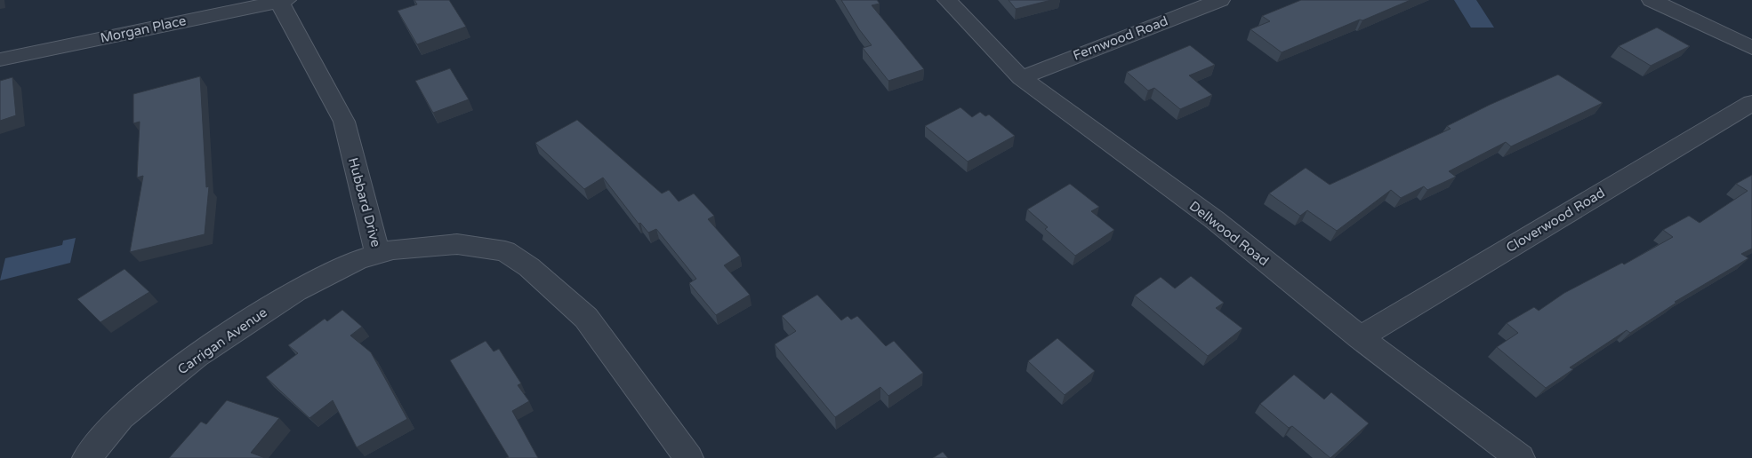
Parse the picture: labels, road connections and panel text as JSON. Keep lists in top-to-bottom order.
{
  "streets": {
    "street": [
      "Morgan Place",
      "Fernwood Road",
      "Hubbard Drive",
      "Cloverwood Road",
      "Dellwood Road",
      "Carrigan Avenue"
    ]
  },
  "crossings": [
    ["Morgan Place", "Hubbard Drive"],
    ["Fernwood Road", "Dellwood Road"],
    ["Hubbard Drive", "Carrigan Avenue"],
    ["Cloverwood Road", "Dellwood Road"]
  ]
}
